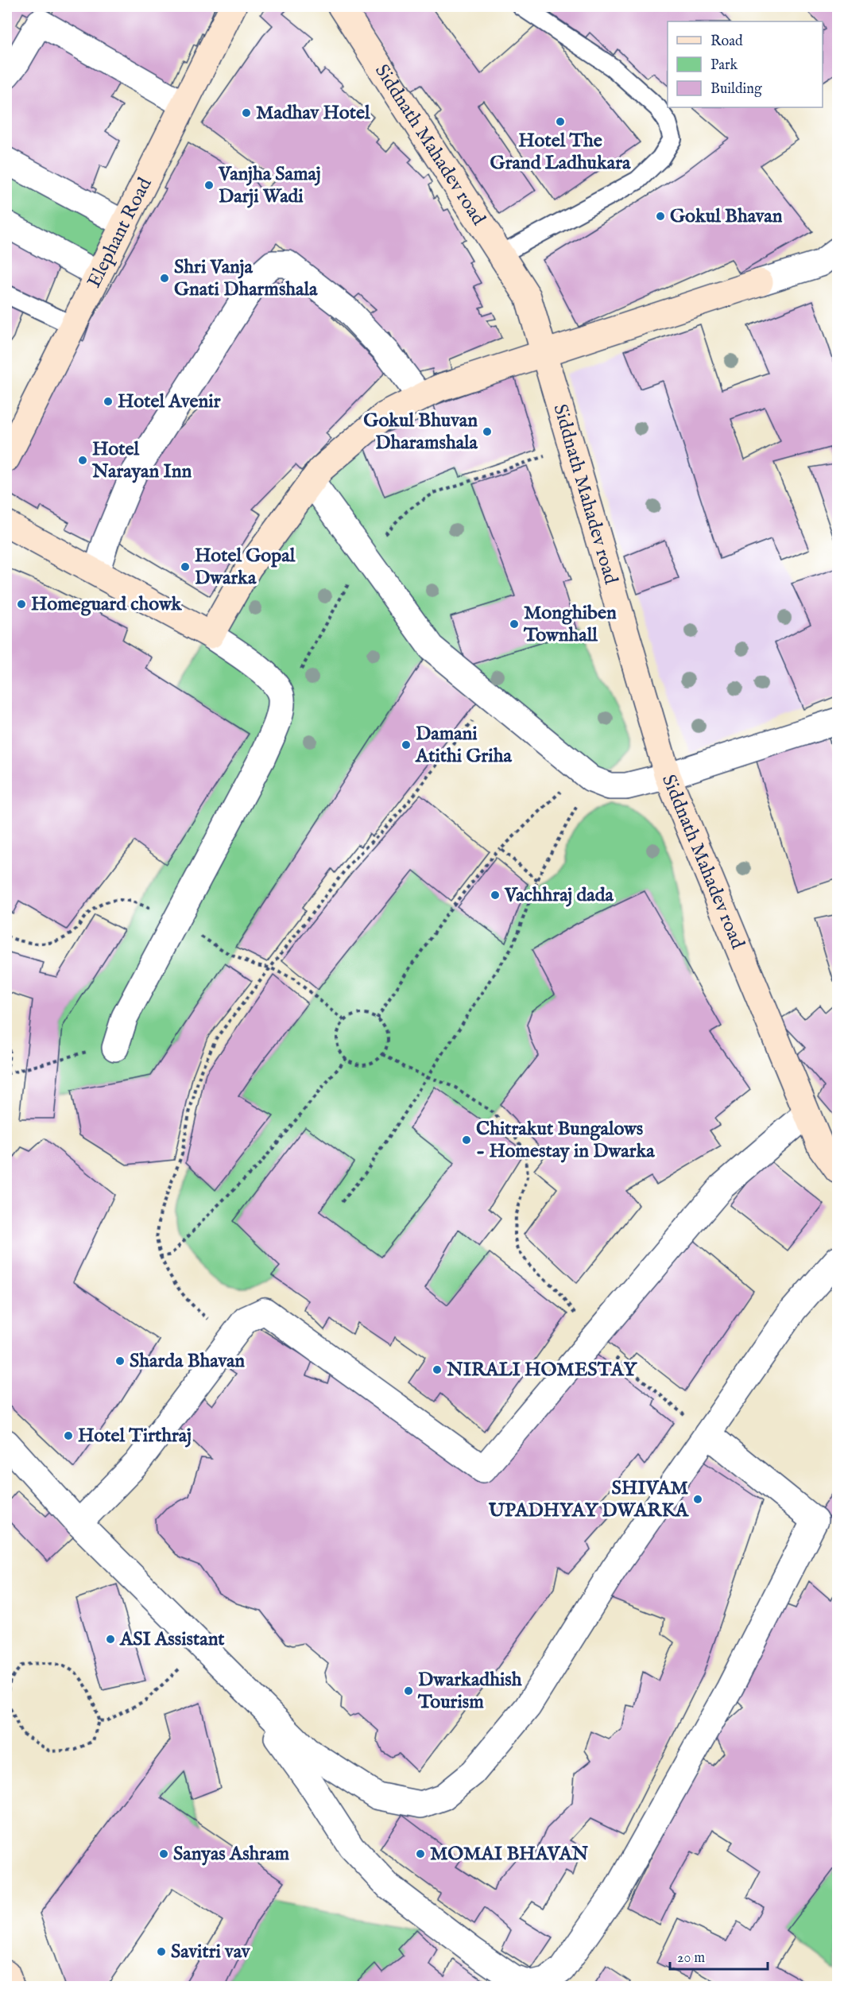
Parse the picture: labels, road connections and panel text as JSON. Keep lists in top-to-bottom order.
{
  "streets": {
    "main road": ["Siddnath Mahadev road", "Elephant Road"]
  },
  "places": [
    "Madhav Hotel",
    "Hotel The Grand Ladhukara",
    "Vanjha Samaj Darji Wadi",
    "Gokul Bhavan",
    "Shri Vanja Gnati Dharmshala",
    "Hotel Avenir",
    "Gokul Bhuvan Dharamshala",
    "Hotel Narayan Inn",
    "Hotel Gopal Dwarka",
    "Homeguard chowk",
    "Monghiben Townhall",
    "Damani Atithi Griha",
    "Vachhraj dada",
    "Chitrakut Bungalows - Homestay in Dwarka",
    "Sharda Bhavan",
    "NIRALI HOMESTAY",
    "Hotel Tirthraj",
    "SHIVAM UPADHYAY DWARKA",
    "ASI Assistant",
    "Dwarkadhish Tourism",
    "Sanyas Ashram",
    "MOMAI BHAVAN",
    "Savitri vav"
  ],
  "legend": ["Road", "Park", "Building"],
  "scale_bar": "20 m"
}
